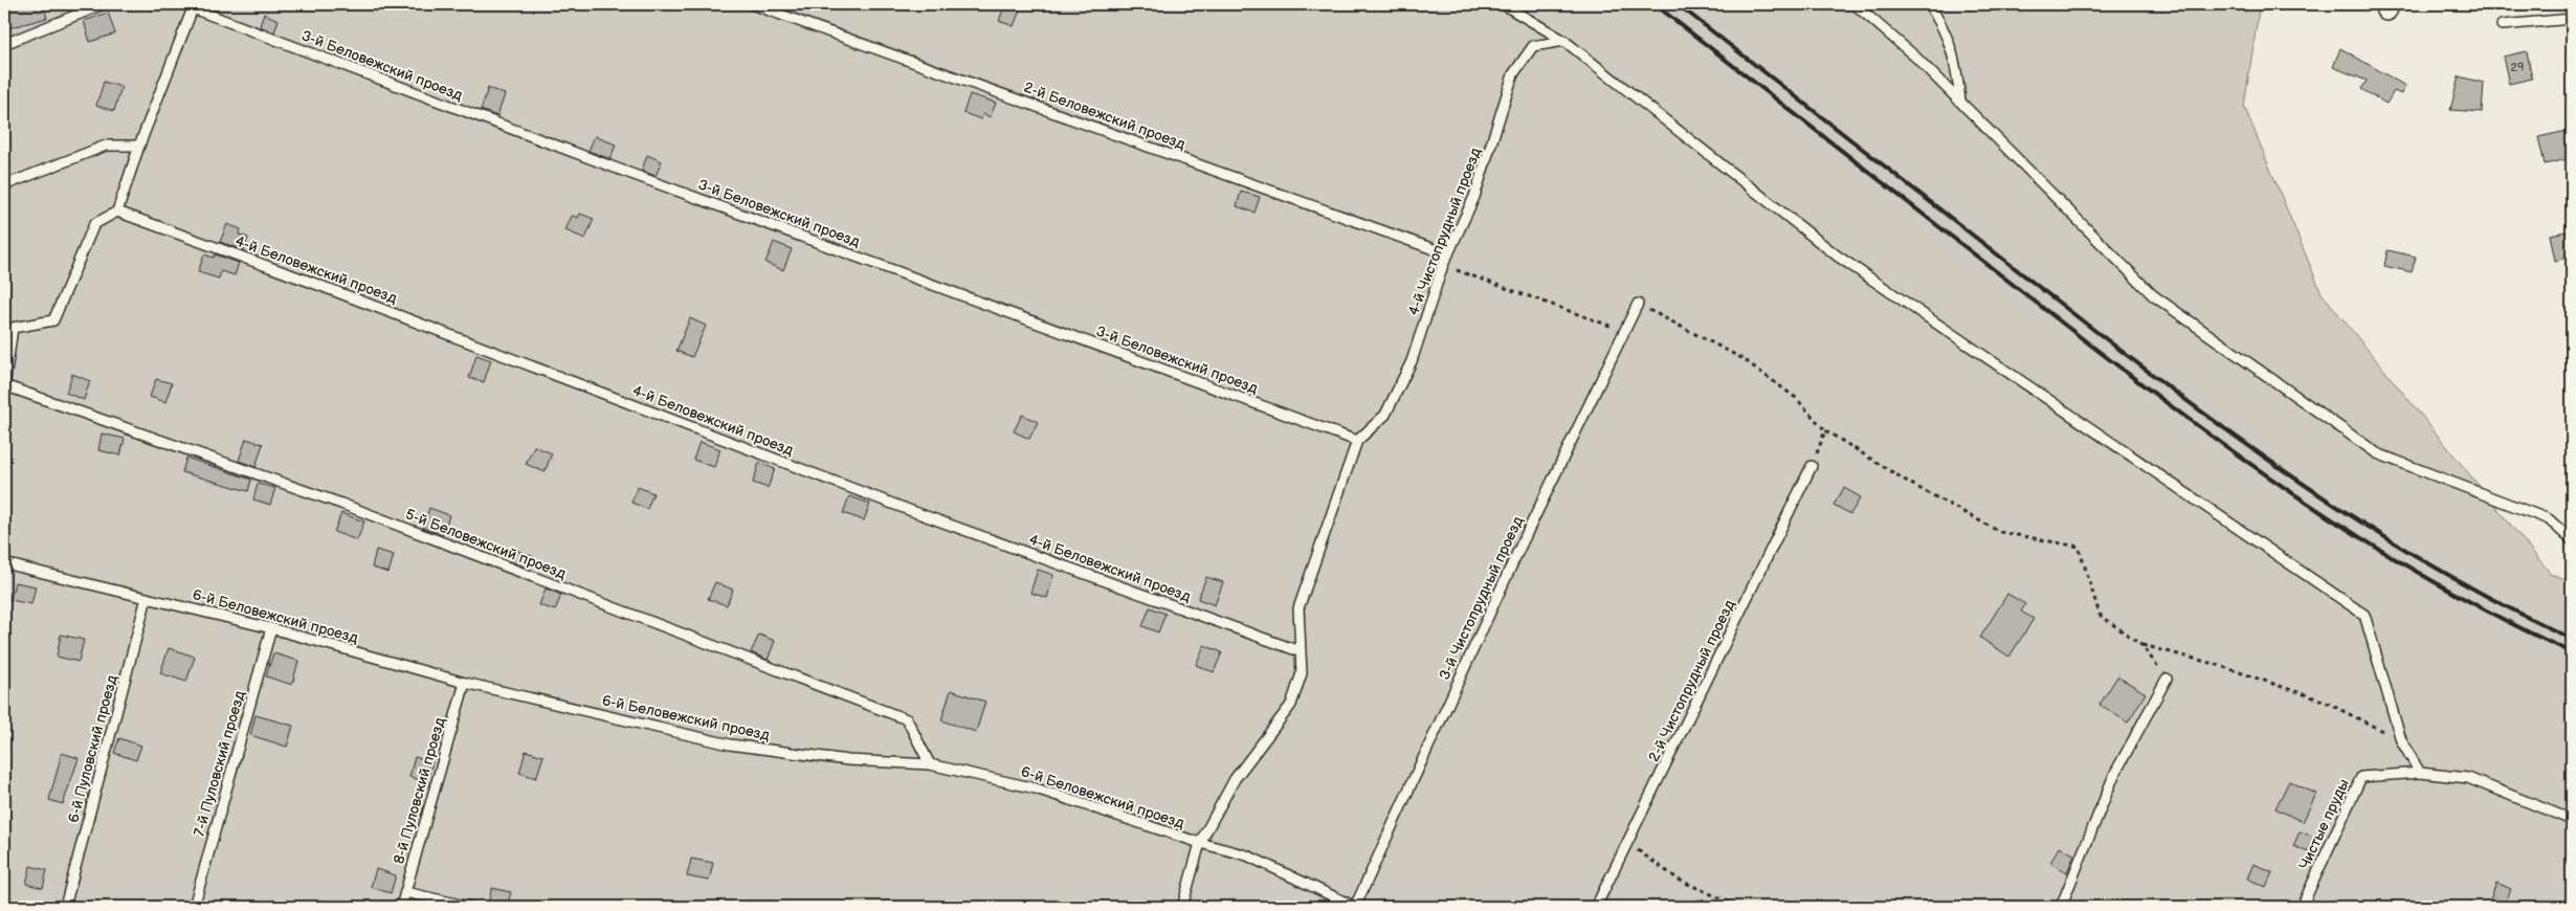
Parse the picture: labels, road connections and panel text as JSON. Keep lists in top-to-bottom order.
{
  "streets": {
    "lane": [
      "3-й Беловежский проезд",
      "2-й Беловежский проезд",
      "4-й Чистопрудный проезд",
      "4-й Беловежский проезд",
      "5-й Беловежский проезд",
      "3-й Чистопрудный проезд",
      "6-й Беловежский проезд",
      "2-й Чистопрудный проезд",
      "6-й Пуловский проезд",
      "7-й Пуловский проезд",
      "8-й Пуловский проезд",
      "Чистые пруды"
    ]
  },
  "crossings": [
    ["3-й Беловежский проезд", "4-й Чистопрудный проезд"],
    ["2-й Беловежский проезд", "4-й Чистопрудный проезд"],
    ["4-й Чистопрудный проезд", "4-й Беловежский проезд"],
    ["4-й Чистопрудный проезд", "6-й Беловежский проезд"],
    ["5-й Беловежский проезд", "6-й Беловежский проезд"],
    ["3-й Чистопрудный проезд", "6-й Беловежский проезд"],
    ["6-й Беловежский проезд", "6-й Пуловский проезд"],
    ["6-й Беловежский проезд", "7-й Пуловский проезд"],
    ["6-й Беловежский проезд", "8-й Пуловский проезд"]
  ],
  "house_numbers": ["29"]
}
